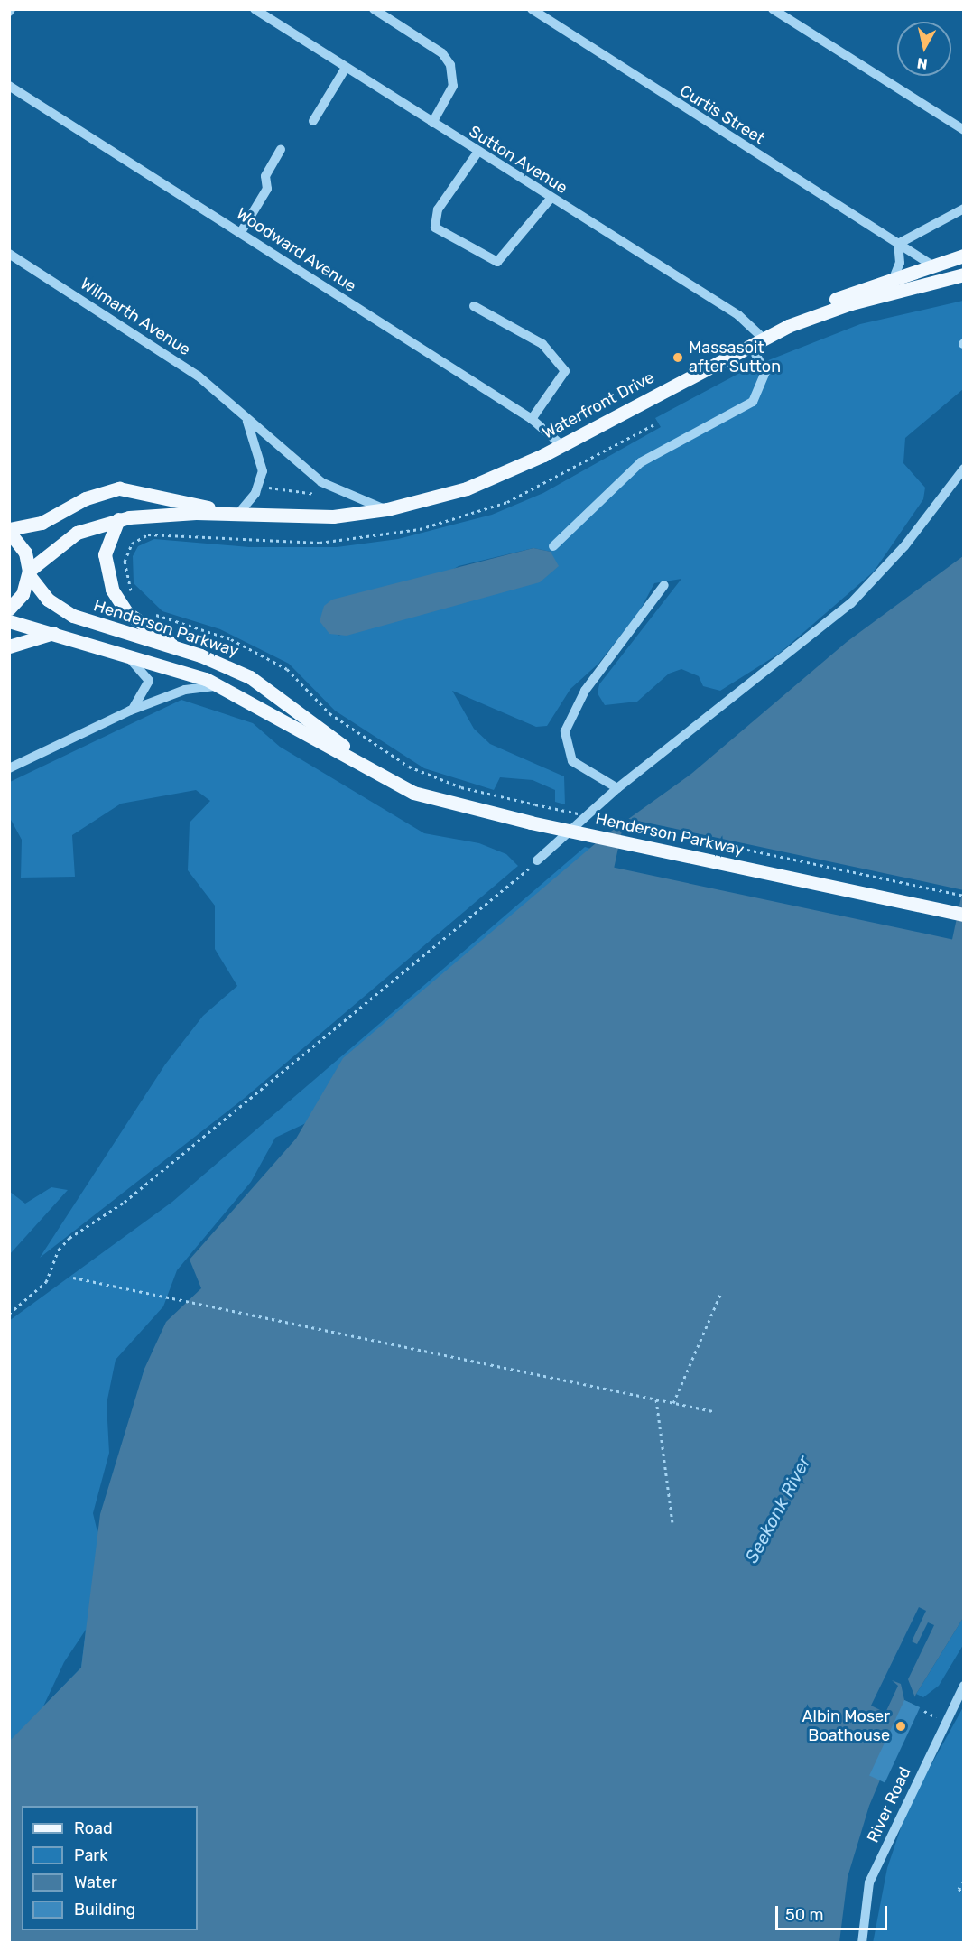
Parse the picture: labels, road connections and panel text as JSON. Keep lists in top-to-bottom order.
{
  "streets": {
    "main road": ["Waterfront Drive", "Henderson Parkway"],
    "street": [
      "Curtis Street",
      "Sutton Avenue",
      "Woodward Avenue",
      "Wilmarth Avenue",
      "River Road"
    ]
  },
  "crossings": [
    ["Sutton Avenue", "Waterfront Drive"],
    ["Woodward Avenue", "Waterfront Drive"],
    ["Wilmarth Avenue", "Waterfront Drive"],
    ["Waterfront Drive", "Henderson Parkway"]
  ],
  "water": ["Seekonk River"],
  "places": ["Massasoit after Sutton", "Albin Moser Boathouse"],
  "legend": [
    "Road",
    "Park",
    "Water",
    "Building"
  ],
  "scale_bar": "50 m",
  "north": "bottom"
}
